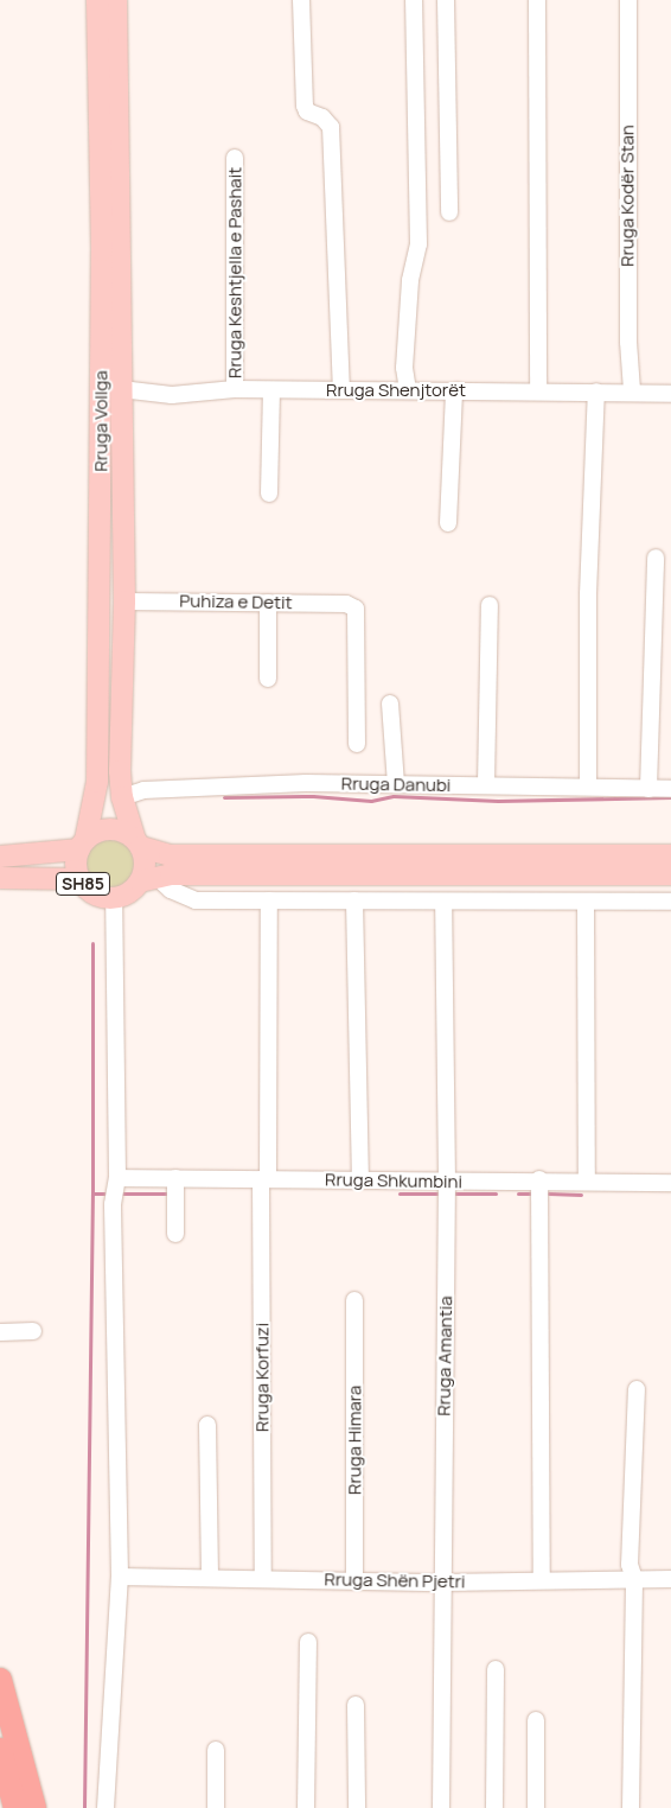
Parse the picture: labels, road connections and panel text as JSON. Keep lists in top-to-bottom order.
{
  "streets": {
    "main road": ["Rruga Vollga", "SH85"],
    "street": [
      "Rruga Kodër Stan",
      "Rruga Keshtjella e Pashait",
      "Rruga Shenjtorët",
      "Puhiza e Detit",
      "Rruga Danubi",
      "Rruga Shkumbini",
      "Rruga Amantia",
      "Rruga Korfuzi",
      "Rruga Himara",
      "Rruga Shën Pjetri"
    ]
  },
  "crossings": [
    ["Rruga Kodër Stan", "Rruga Shenjtorët"],
    ["Rruga Keshtjella e Pashait", "Rruga Shenjtorët"],
    ["Rruga Shenjtorët", "Rruga Vollga"],
    ["Rruga Vollga", "Puhiza e Detit"],
    ["Rruga Vollga", "Rruga Danubi"],
    ["Rruga Vollga", "SH85"],
    ["Rruga Shkumbini", "Rruga Amantia"],
    ["Rruga Shkumbini", "Rruga Korfuzi"],
    ["Rruga Amantia", "Rruga Shën Pjetri"],
    ["Rruga Korfuzi", "Rruga Shën Pjetri"],
    ["Rruga Himara", "Rruga Shën Pjetri"]
  ]
}
